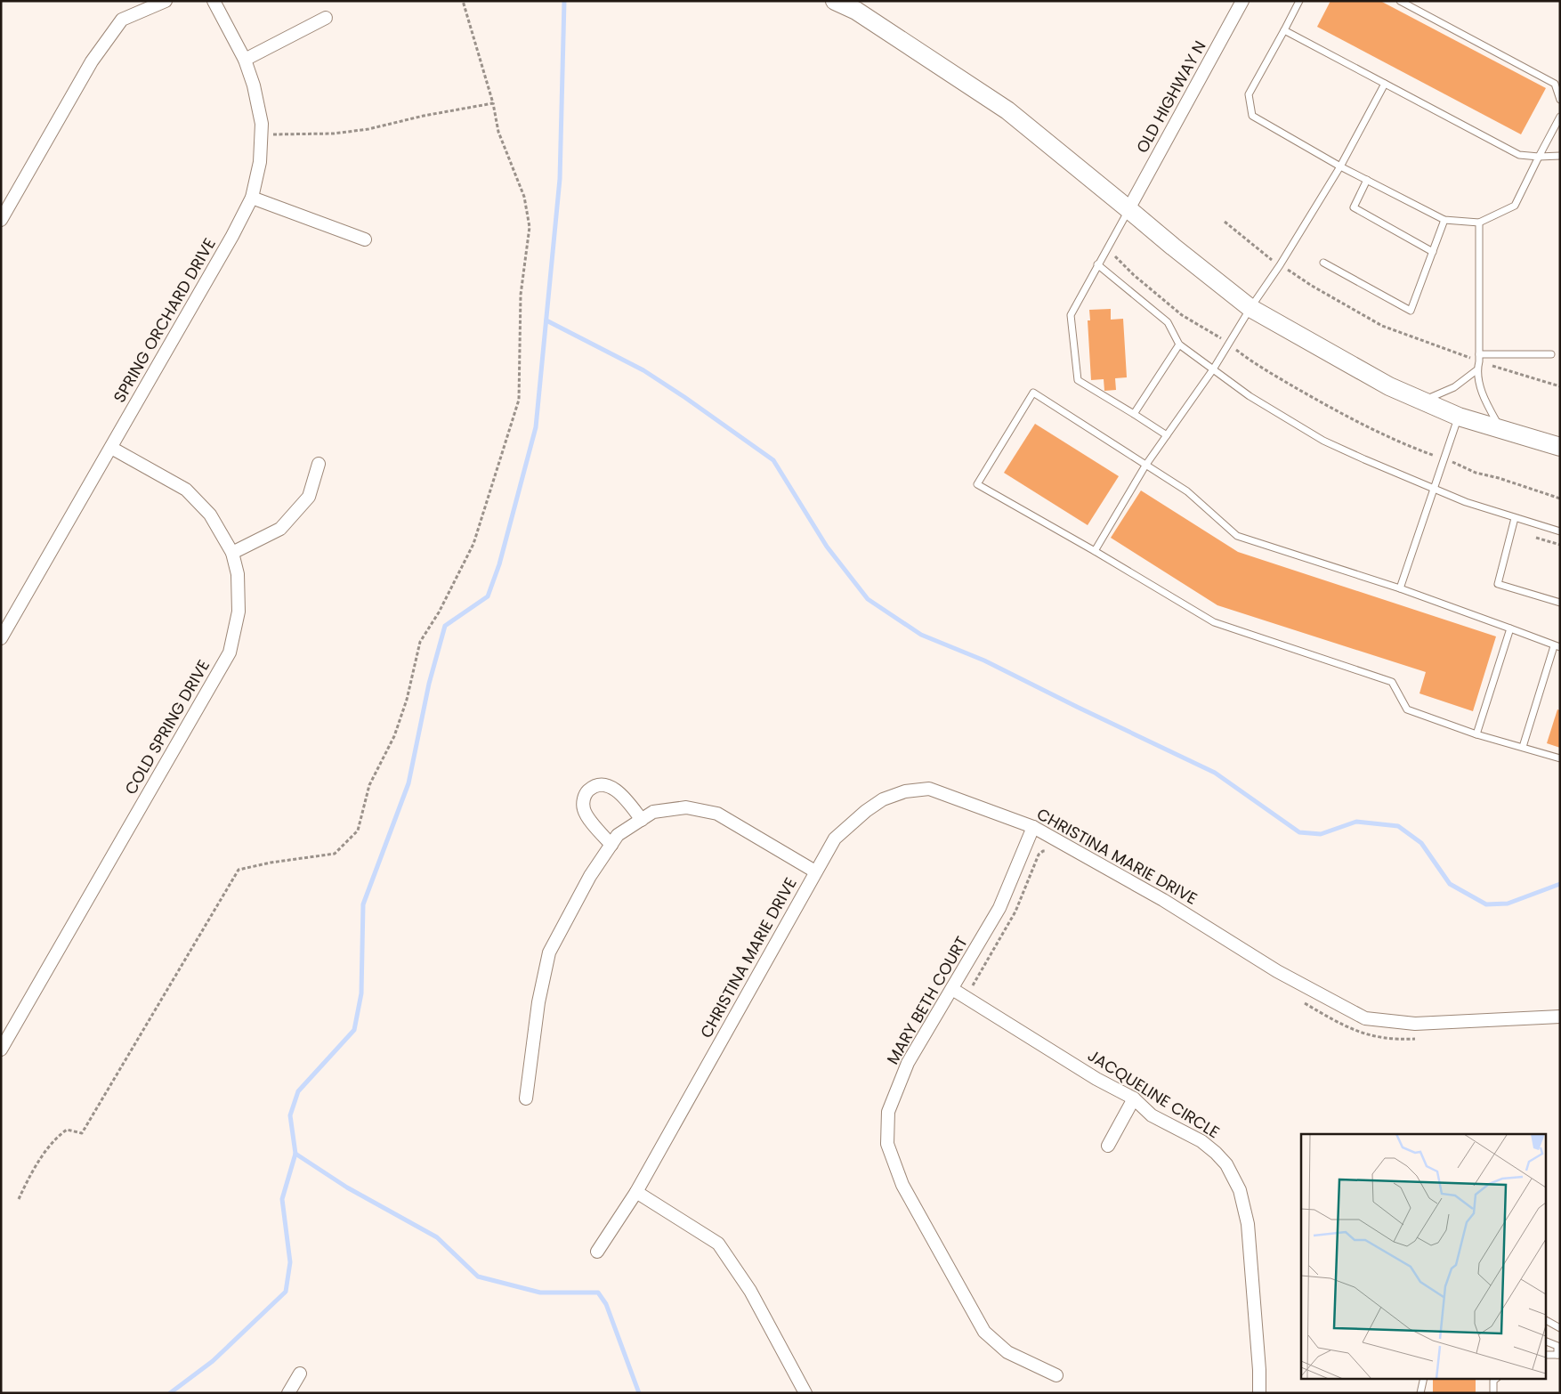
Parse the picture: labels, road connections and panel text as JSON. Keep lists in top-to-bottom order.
{
  "streets": {
    "street": [
      "OLD HIGHWAY N",
      "SPRING ORCHARD DRIVE",
      "COLD SPRING DRIVE",
      "CHRISTINA MARIE DRIVE",
      "MARY BETH COURT",
      "JACQUELINE CIRCLE"
    ]
  },
  "crossings": [
    ["SPRING ORCHARD DRIVE", "COLD SPRING DRIVE"],
    ["CHRISTINA MARIE DRIVE", "MARY BETH COURT"],
    ["MARY BETH COURT", "JACQUELINE CIRCLE"]
  ]
}
